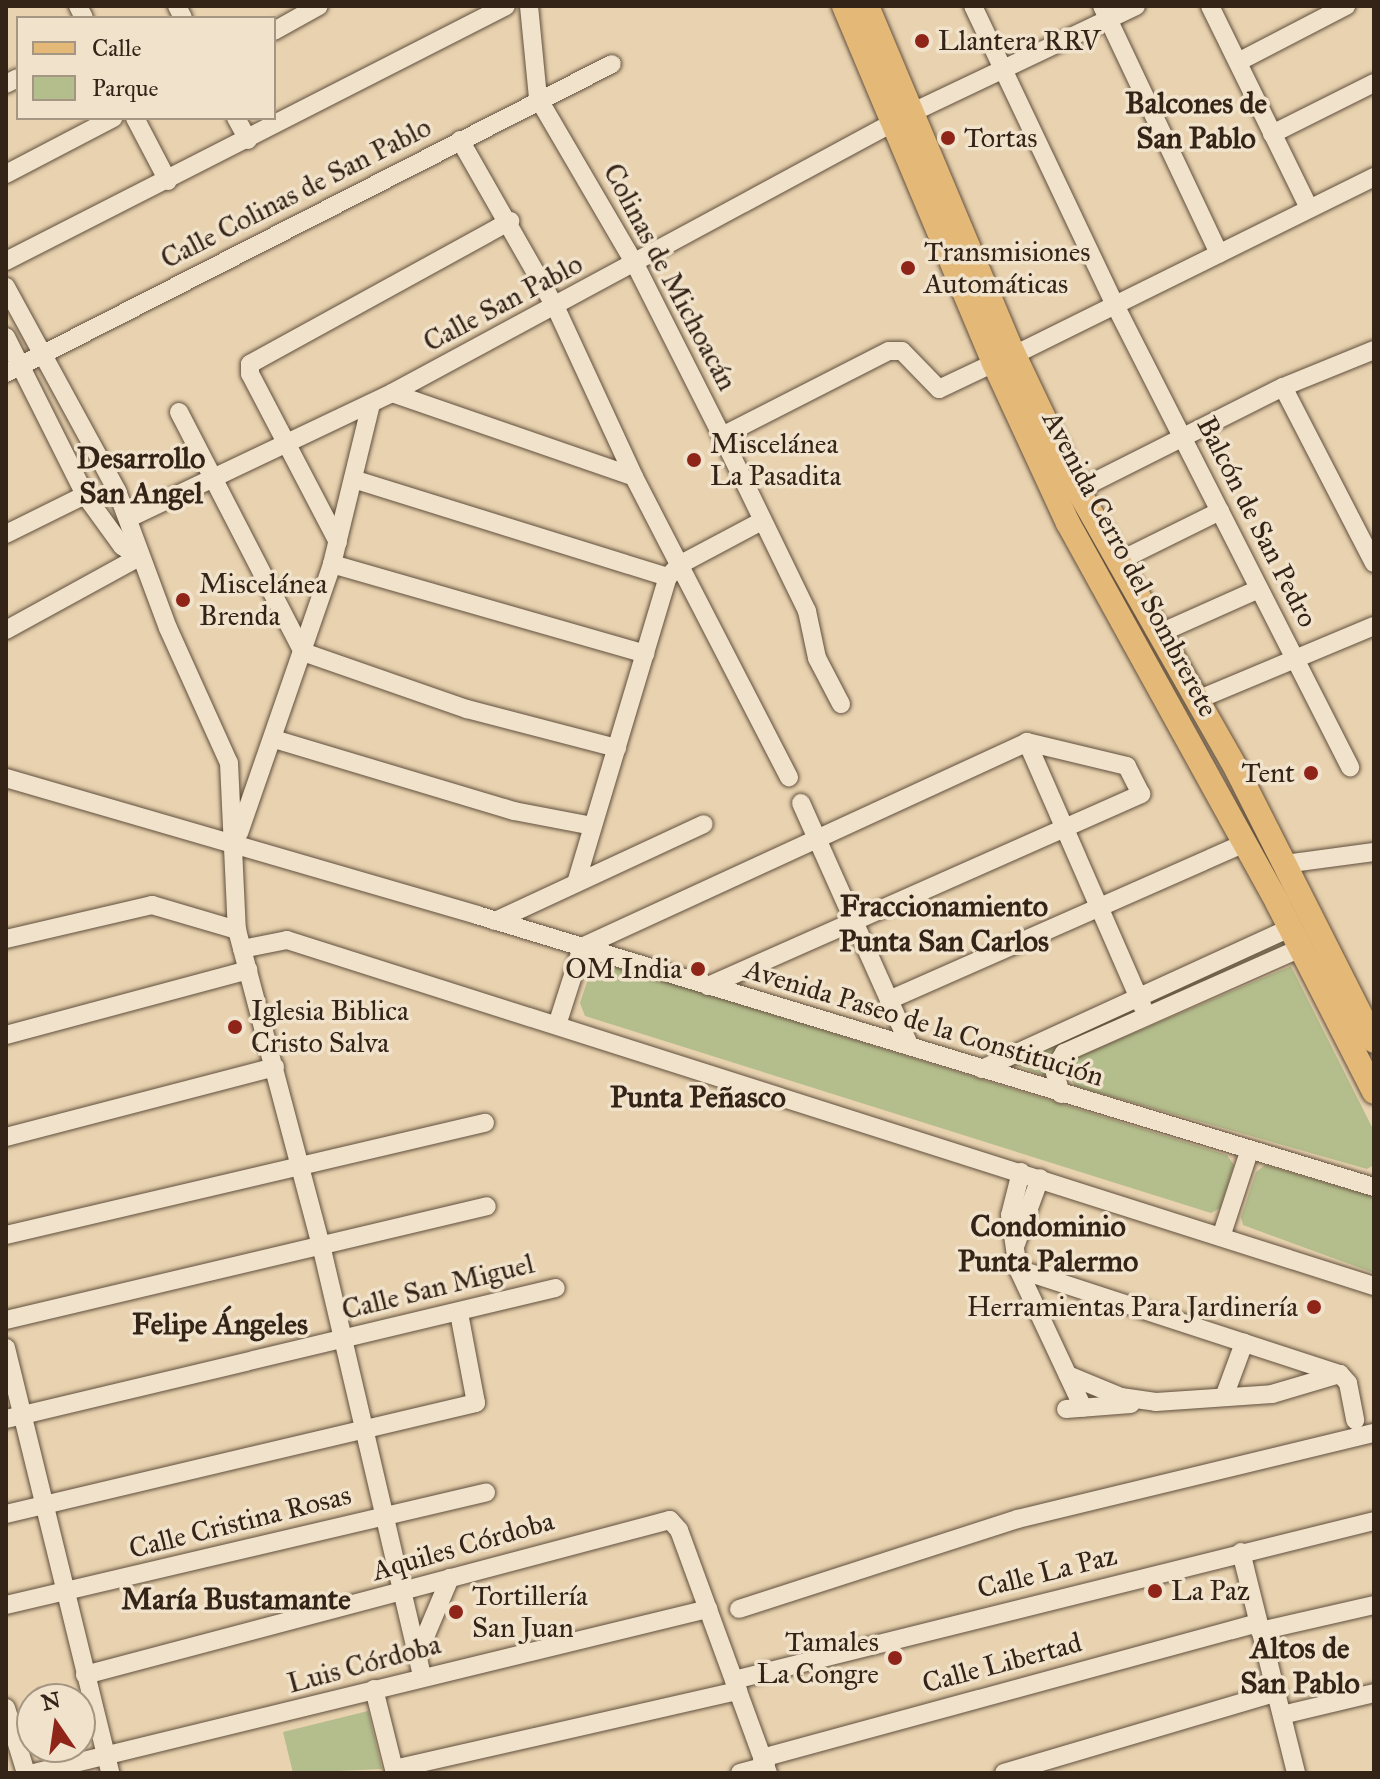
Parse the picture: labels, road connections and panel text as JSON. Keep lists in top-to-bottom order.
{
  "streets": {
    "main road": ["Avenida Cerro del Sombrerete"],
    "street": [
      "Calle Colinas de San Pablo",
      "Colinas de Michoacán",
      "Calle San Pablo",
      "Balcón de San Pedro",
      "Avenida Paseo de la Constitución",
      "Calle San Miguel",
      "Calle Cristina Rosas",
      "Aquiles Córdoba",
      "Calle La Paz",
      "Calle Libertad",
      "Luis Córdoba"
    ]
  },
  "crossings": [
    ["Calle Colinas de San Pablo", "Colinas de Michoacán"],
    ["Colinas de Michoacán", "Calle San Pablo"],
    ["Calle San Pablo", "Balcón de San Pedro"],
    ["Calle San Pablo", "Avenida Cerro del Sombrerete"],
    ["Aquiles Córdoba", "Luis Córdoba"]
  ],
  "districts": [
    "Balcones de San Pablo",
    "Desarrollo San Angel",
    "Fraccionamiento Punta San Carlos",
    "Punta Peñasco",
    "Condominio Punta Palermo",
    "Felipe Ángeles",
    "María Bustamante",
    "Altos de San Pablo"
  ],
  "places": [
    "Llantera RRV",
    "Tortas",
    "Transmisiones Automáticas",
    "Miscelánea La Pasadita",
    "Miscelánea Brenda",
    "Tent",
    "OM India",
    "Iglesia Biblica Cristo Salva",
    "Herramientas Para Jardinería",
    "La Paz",
    "Tortillería San Juan",
    "Tamales La Congre"
  ],
  "legend": ["Calle", "Parque"],
  "north": "top"
}
